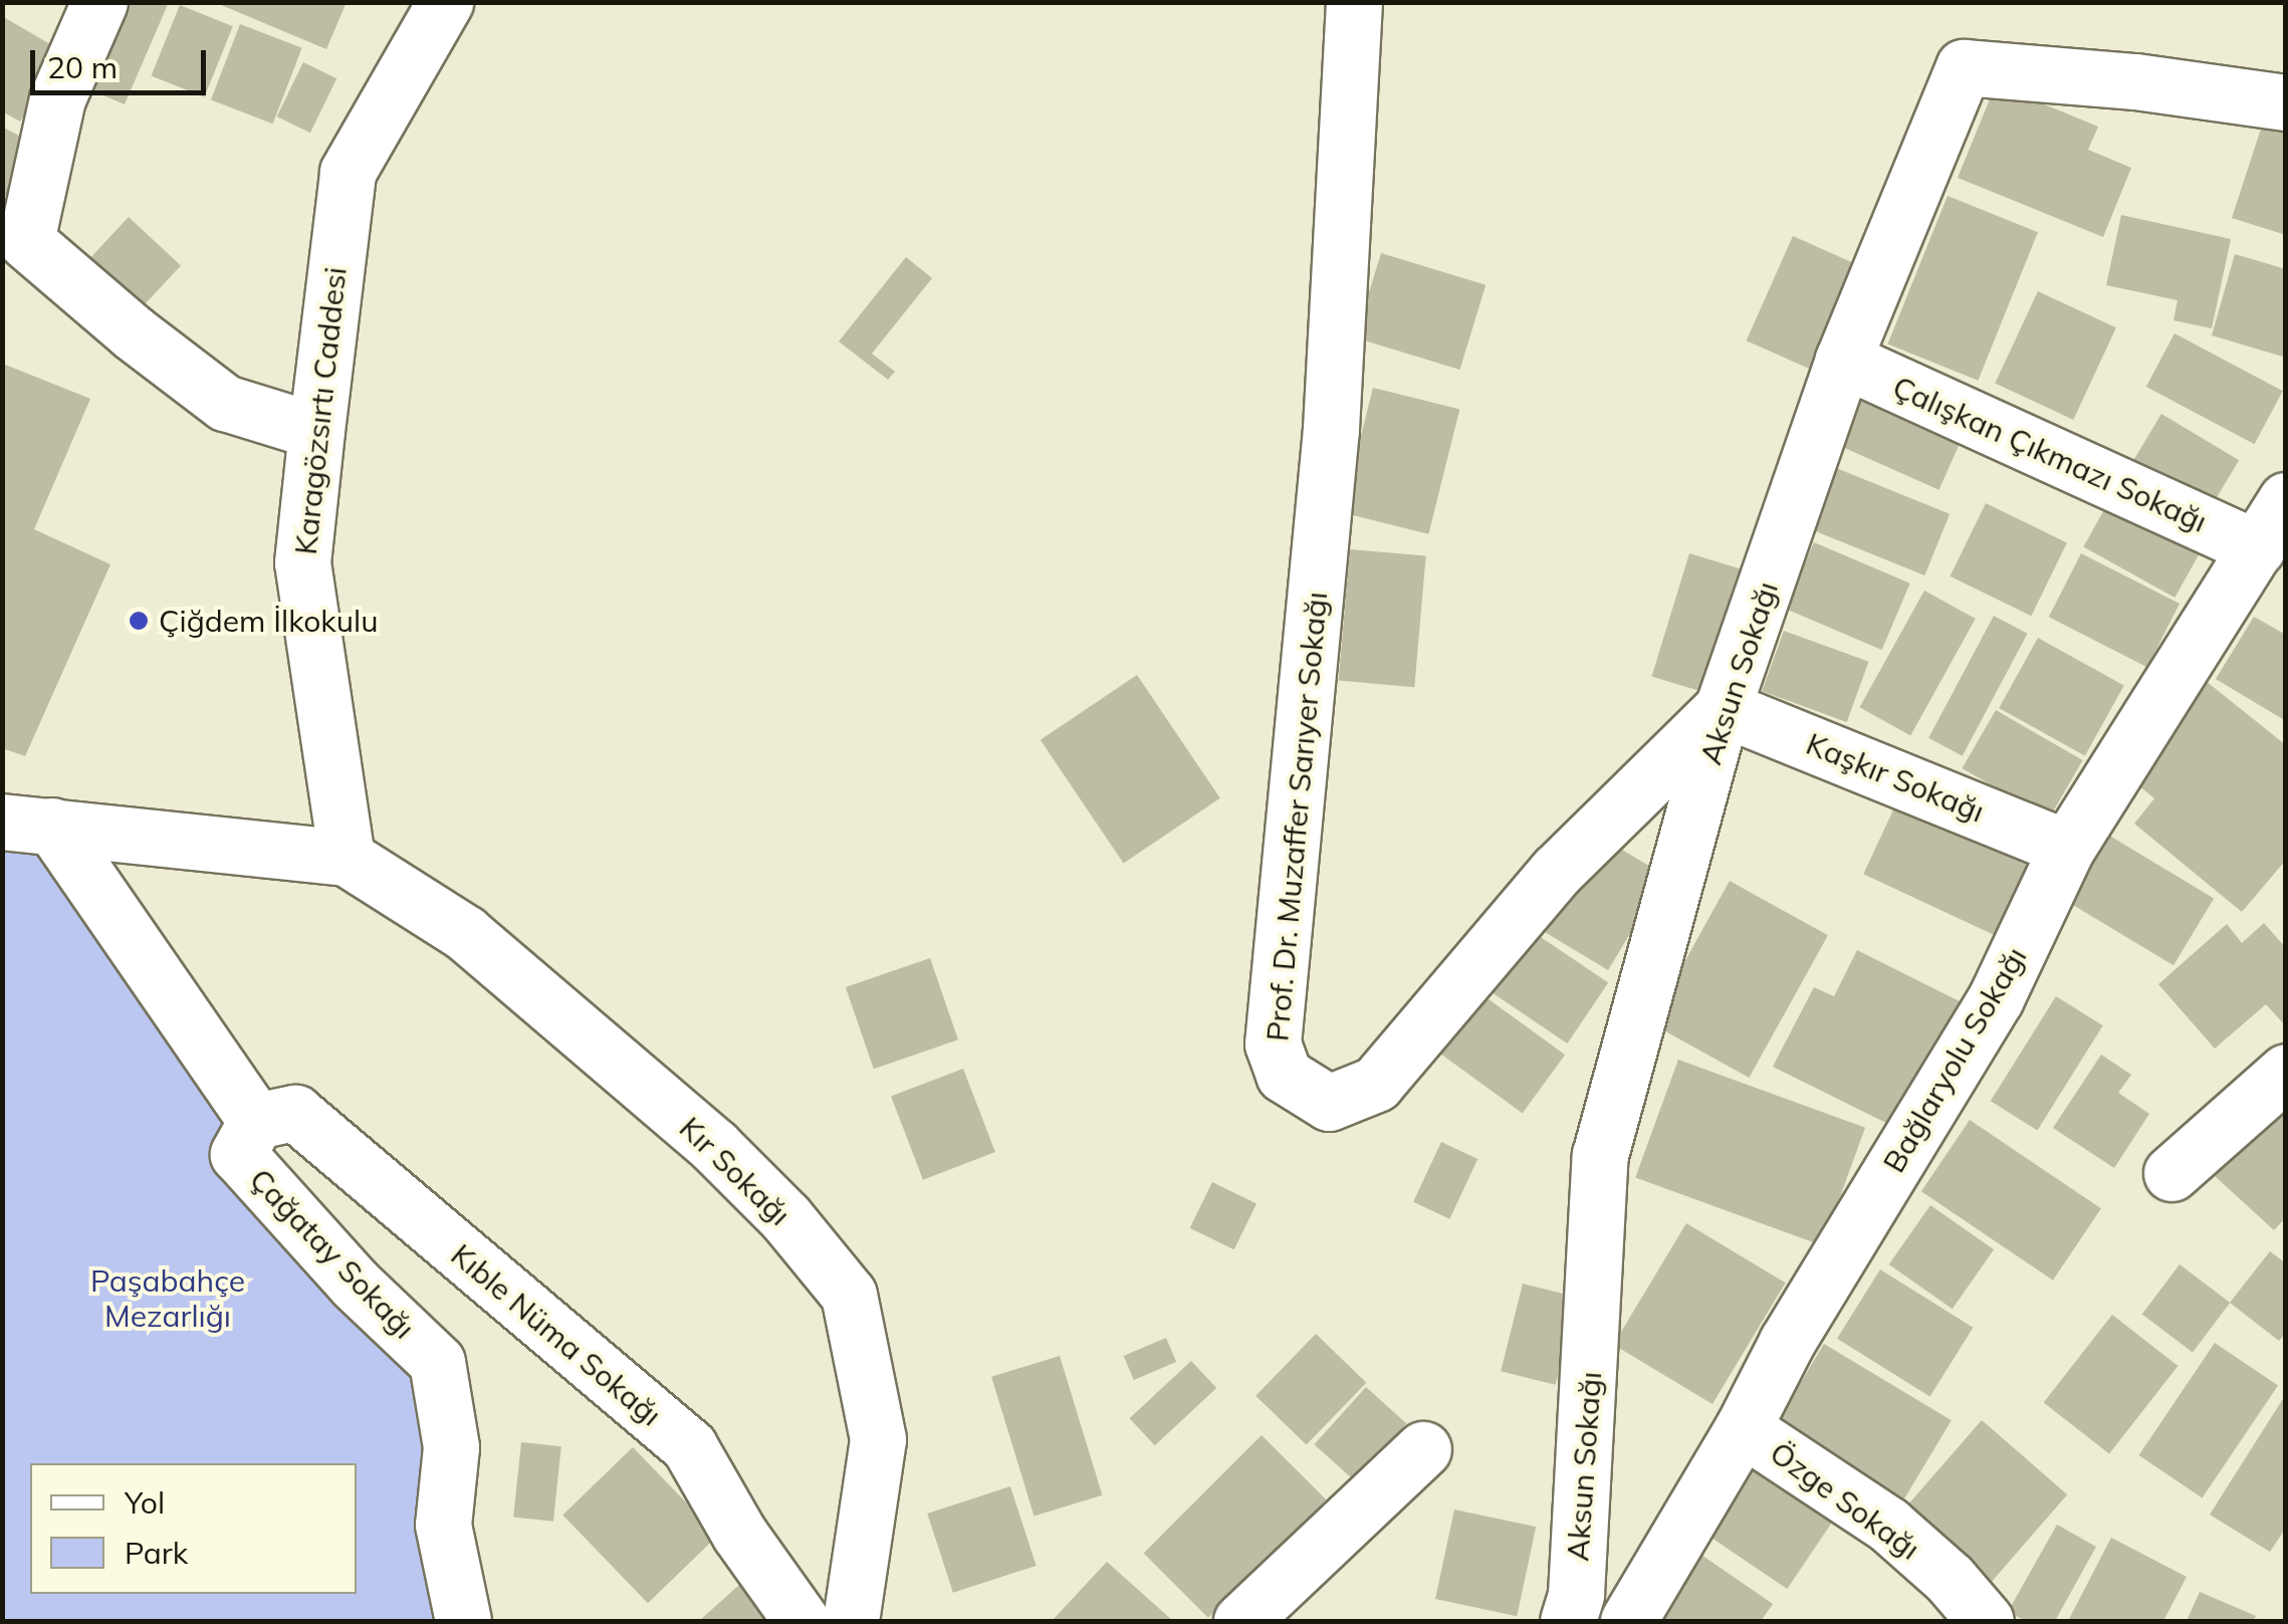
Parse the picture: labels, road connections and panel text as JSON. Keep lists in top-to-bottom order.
{
  "streets": {
    "street": [
      "Karagözsırtı Caddesi",
      "Çalışkan Çıkmazı Sokağı",
      "Aksun Sokağı",
      "Kaşkır Sokağı",
      "Prof. Dr. Muzaffer Sarıyer Sokağı",
      "Bağlaryolu Sokağı",
      "Kır Sokağı",
      "Çağatay Sokağı",
      "Kıble Nüma Sokağı",
      "Özge Sokağı"
    ]
  },
  "crossings": [
    ["Karagözsırtı Caddesi", "Kır Sokağı"],
    ["Çalışkan Çıkmazı Sokağı", "Aksun Sokağı"],
    ["Çalışkan Çıkmazı Sokağı", "Bağlaryolu Sokağı"],
    ["Aksun Sokağı", "Kaşkır Sokağı"],
    ["Aksun Sokağı", "Prof. Dr. Muzaffer Sarıyer Sokağı"],
    ["Kaşkır Sokağı", "Prof. Dr. Muzaffer Sarıyer Sokağı"],
    ["Kaşkır Sokağı", "Bağlaryolu Sokağı"],
    ["Bağlaryolu Sokağı", "Özge Sokağı"],
    ["Çağatay Sokağı", "Kıble Nüma Sokağı"]
  ],
  "parks": ["Paşabahçe Mezarlığı"],
  "places": ["Çiğdem İlkokulu"],
  "legend": ["Yol", "Park"],
  "scale_bar": "20 m"
}
